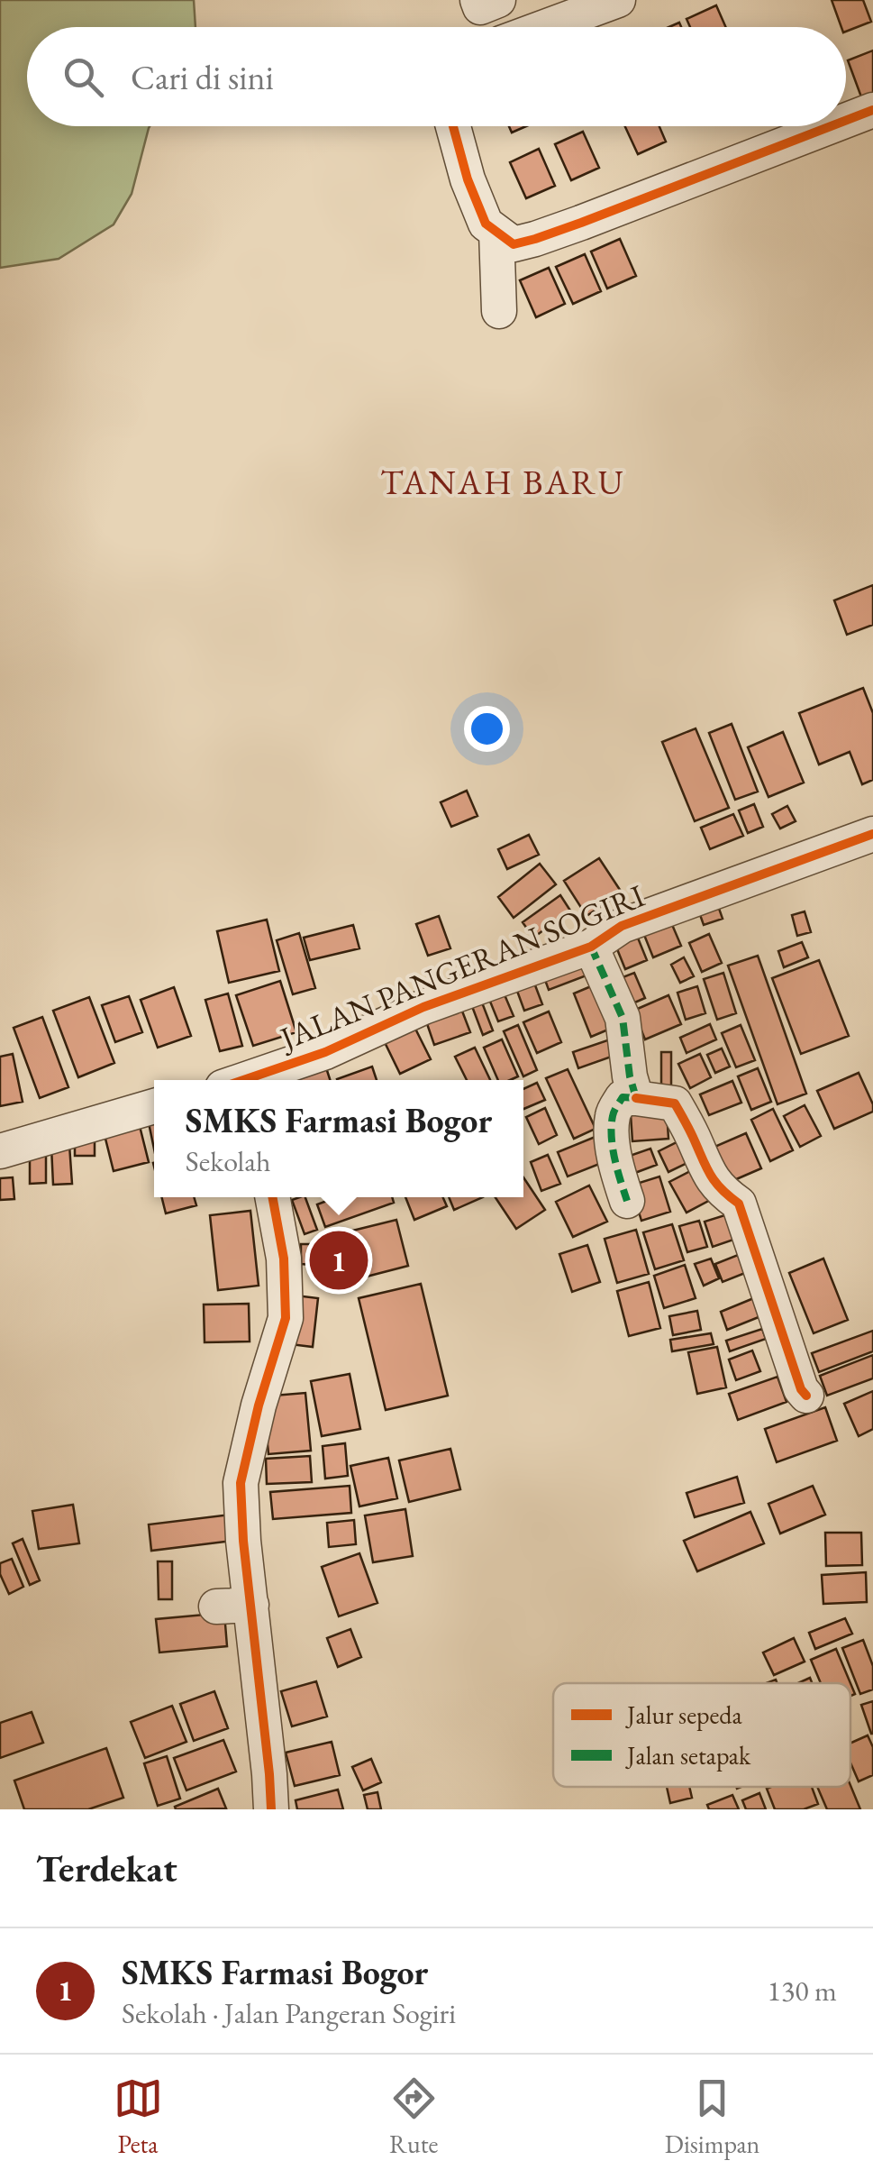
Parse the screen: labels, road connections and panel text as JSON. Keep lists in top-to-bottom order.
{
  "streets": {
    "street": ["JALAN PANGERAN SOGIRI"]
  },
  "districts": ["TANAH BARU"],
  "legend": ["Jalur sepeda", "Jalan setapak"],
  "page": {
    "search": "Cari di sini",
    "popup": ["SMKS Farmasi Bogor", "Sekolah"],
    "pins": "1",
    "heading": "Terdekat",
    "list": [
      {
        "mark": "1",
        "name": "SMKS Farmasi Bogor",
        "note": "Sekolah · Jalan Pangeran Sogiri",
        "value": "130 m"
      }
    ],
    "nav": ["Peta", "Rute", "Disimpan"]
  }
}
